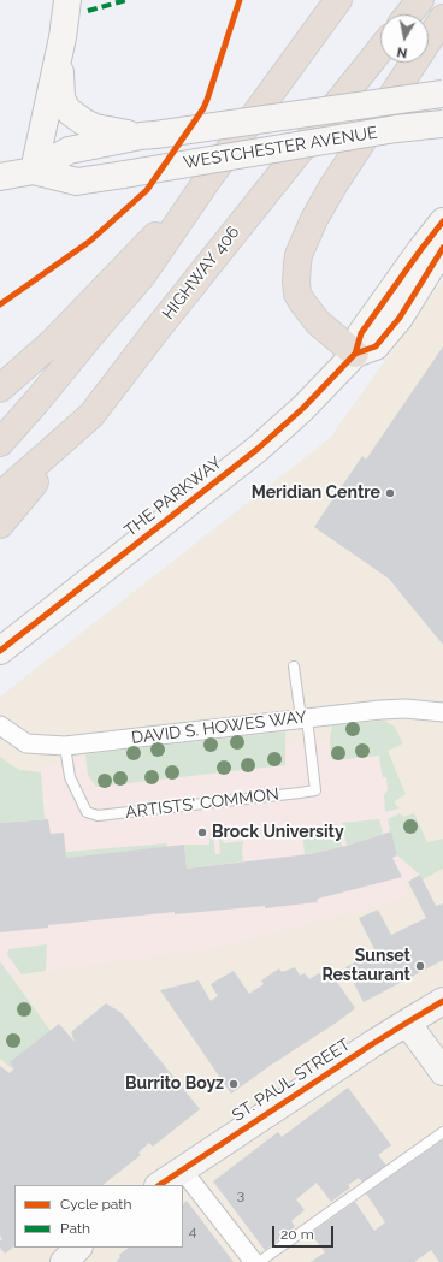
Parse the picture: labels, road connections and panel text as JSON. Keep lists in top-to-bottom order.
{
  "streets": {
    "highway": ["HIGHWAY 406"],
    "main road": ["WESTCHESTER AVENUE", "THE PARKWAY", "ST. PAUL STREET"],
    "street": ["DAVID S. HOWES WAY"],
    "lane": ["ARTISTS' COMMON"]
  },
  "crossings": [
    ["DAVID S. HOWES WAY", "ARTISTS' COMMON"]
  ],
  "places": [
    "Meridian Centre",
    "Brock University",
    "Sunset Restaurant",
    "Burrito Boyz"
  ],
  "house_numbers": ["3", "4"],
  "legend": ["Cycle path", "Path"],
  "scale_bar": "20 m",
  "north": "bottom"
}
